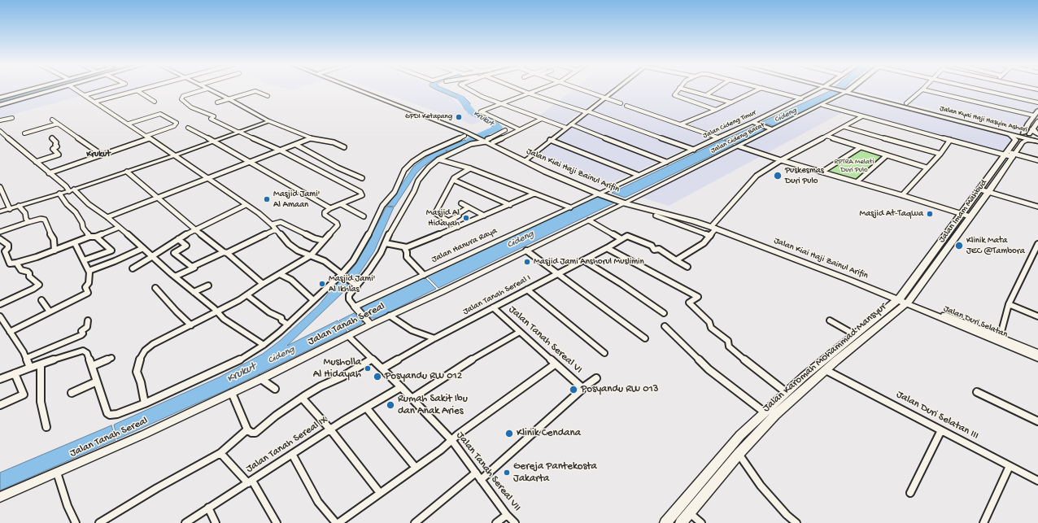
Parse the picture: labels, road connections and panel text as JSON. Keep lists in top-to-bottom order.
{
  "streets": {
    "main road": [
      "Jalan Kyai Haji Hasyim Ashari",
      "Jalan Cideng Barat",
      "Jalan Kiai Haji Zainul Arifin",
      "Jalan Imam Mahbud",
      "Jalan Karomah Mohammad Mansyur"
    ],
    "street": [
      "Jalan Cideng Timur",
      "Jalan Hanura Raya",
      "Jalan Tanah Sereal I",
      "Jalan Duri Selatan",
      "Jalan Tanah Sereal",
      "Jalan Tanah Sereal VI",
      "Jalan Duri Selatan III",
      "Jalan Tanah Sereal IX",
      "Jalan Tanah Sereal VII"
    ]
  },
  "crossings": [
    ["Jalan Kyai Haji Hasyim Ashari", "Jalan Cideng Barat"],
    ["Jalan Kyai Haji Hasyim Ashari", "Jalan Imam Mahbud"],
    ["Jalan Cideng Timur", "Jalan Kiai Haji Zainul Arifin"],
    ["Jalan Cideng Timur", "Jalan Hanura Raya"],
    ["Jalan Cideng Barat", "Jalan Kiai Haji Zainul Arifin"],
    ["Jalan Cideng Barat", "Jalan Tanah Sereal"],
    ["Jalan Kiai Haji Zainul Arifin", "Jalan Imam Mahbud"],
    ["Jalan Kiai Haji Zainul Arifin", "Jalan Hanura Raya"],
    ["Jalan Kiai Haji Zainul Arifin", "Jalan Duri Selatan"],
    ["Jalan Kiai Haji Zainul Arifin", "Jalan Tanah Sereal"],
    ["Jalan Kiai Haji Zainul Arifin", "Jalan Karomah Mohammad Mansyur"],
    ["Jalan Imam Mahbud", "Jalan Duri Selatan"],
    ["Jalan Imam Mahbud", "Jalan Karomah Mohammad Mansyur"],
    ["Jalan Tanah Sereal I", "Jalan Tanah Sereal VI"],
    ["Jalan Tanah Sereal I", "Jalan Tanah Sereal VII"],
    ["Jalan Duri Selatan", "Jalan Karomah Mohammad Mansyur"],
    ["Jalan Tanah Sereal", "Jalan Tanah Sereal VII"],
    ["Jalan Tanah Sereal VI", "Jalan Tanah Sereal VII"],
    ["Jalan Karomah Mohammad Mansyur", "Jalan Duri Selatan III"],
    ["Jalan Tanah Sereal IX", "Jalan Tanah Sereal VII"]
  ],
  "districts": ["Krukut"],
  "water": ["Cideng", "Krukut"],
  "parks": ["RPTRA Melati Duri Pulo"],
  "places": [
    "GPDI Ketapang",
    "Puskesmas Duri Pulo",
    "Masjid Jami' Al Amaan",
    "Masjid At-Taqwa",
    "Masjid Al Hidayah",
    "Klinik Mata JEC @Tambora",
    "Masjid Jami Anshorul Muslimin",
    "Masjid Jami' Al Ikhlas",
    "Musholla Al Hidayah",
    "Posyandu RW 012",
    "Posyandu RW 013",
    "Rumah Sakit Ibu dan Anak Aries",
    "Klinik Cendana",
    "Gereja Pantekosta Jakarta"
  ]
}
